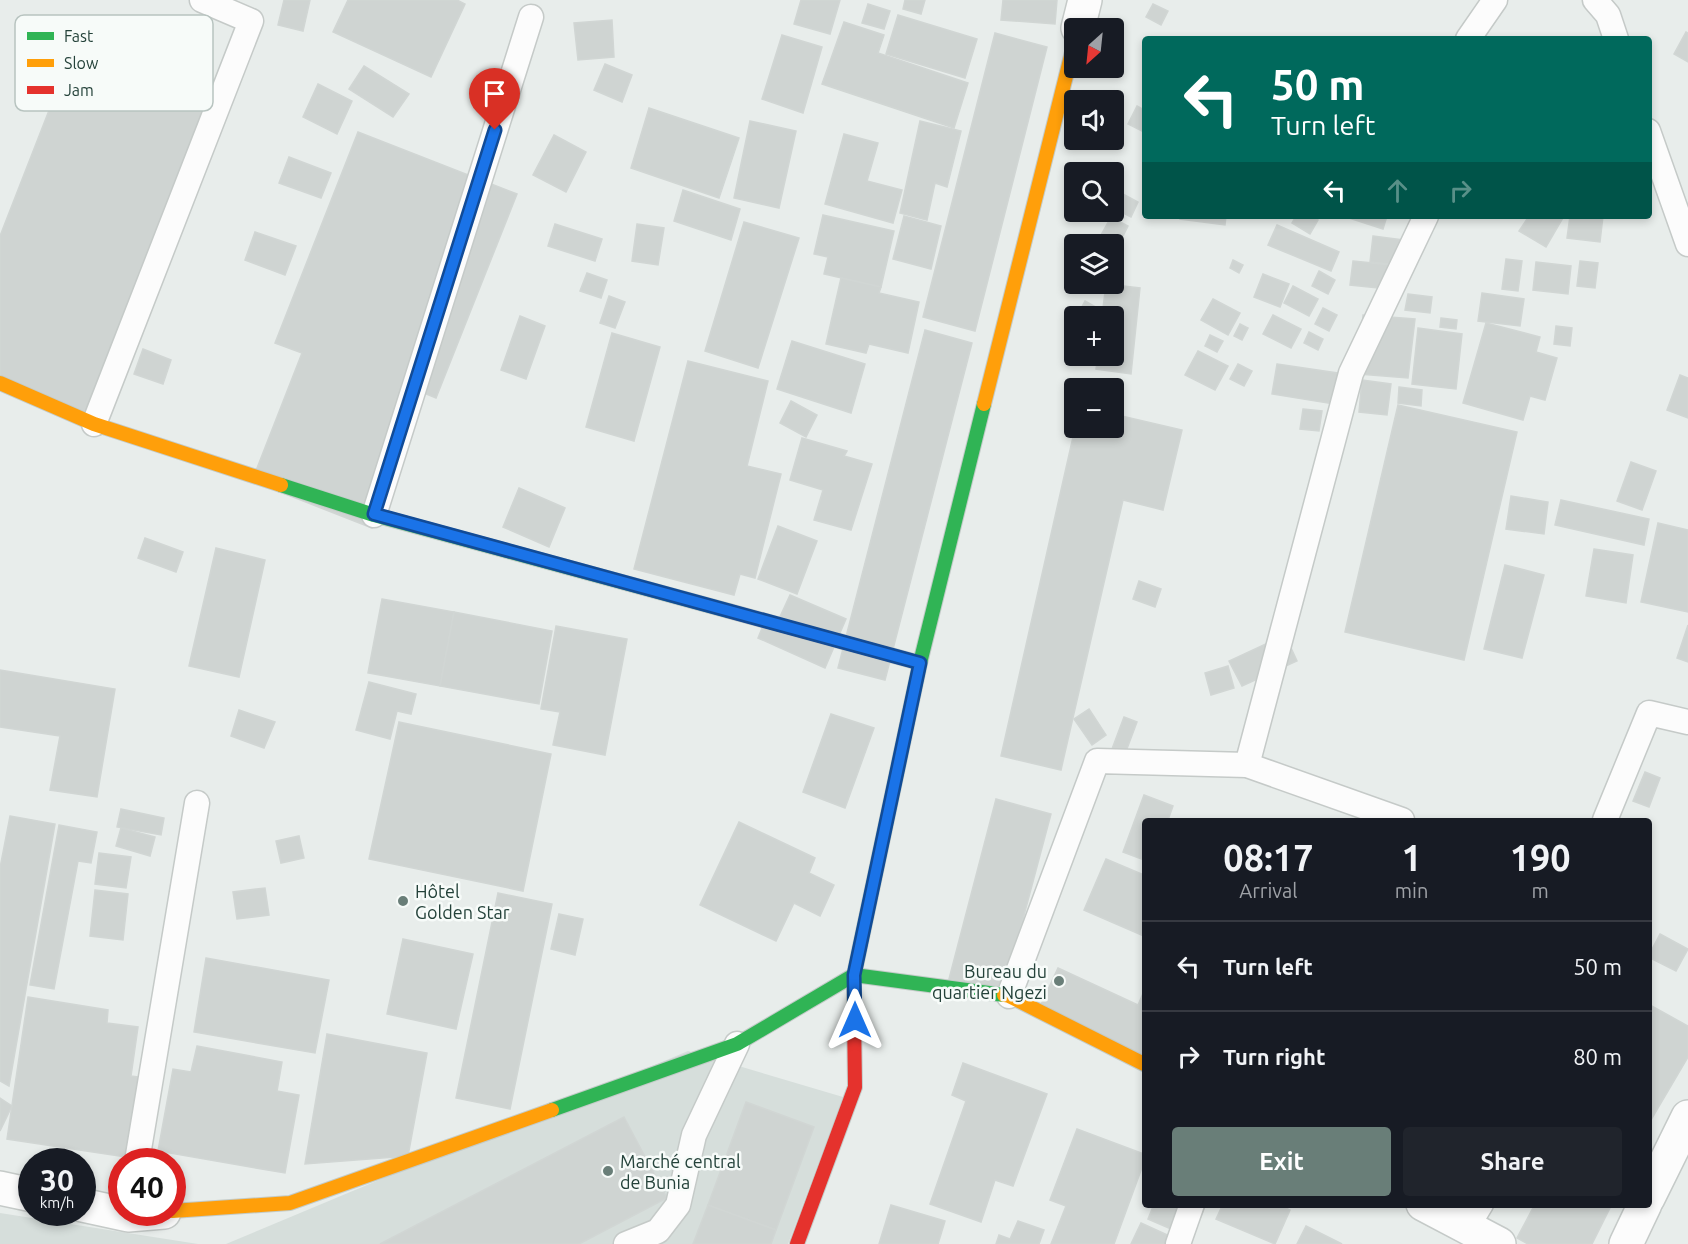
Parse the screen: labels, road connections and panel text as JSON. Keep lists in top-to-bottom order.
{
  "places": ["Hôtel Golden Star", "Bureau du quartier Ngezi", "Marché central de Bunia"],
  "legend": ["Fast", "Slow", "Jam"],
  "north": "bottom left",
  "page": {
    "map_buttons": ["+", "−"],
    "turn": ["50 m", "Turn left"],
    "eta": [
      "08:17",
      "Arrival",
      "1",
      "min",
      "190",
      "m"
    ],
    "list": [
      {
        "name": "Turn left",
        "value": "50 m"
      },
      {
        "name": "Turn right",
        "value": "80 m"
      }
    ],
    "buttons": ["Exit", "Share"],
    "speed": "30 km/h",
    "limit": "40"
  }
}
